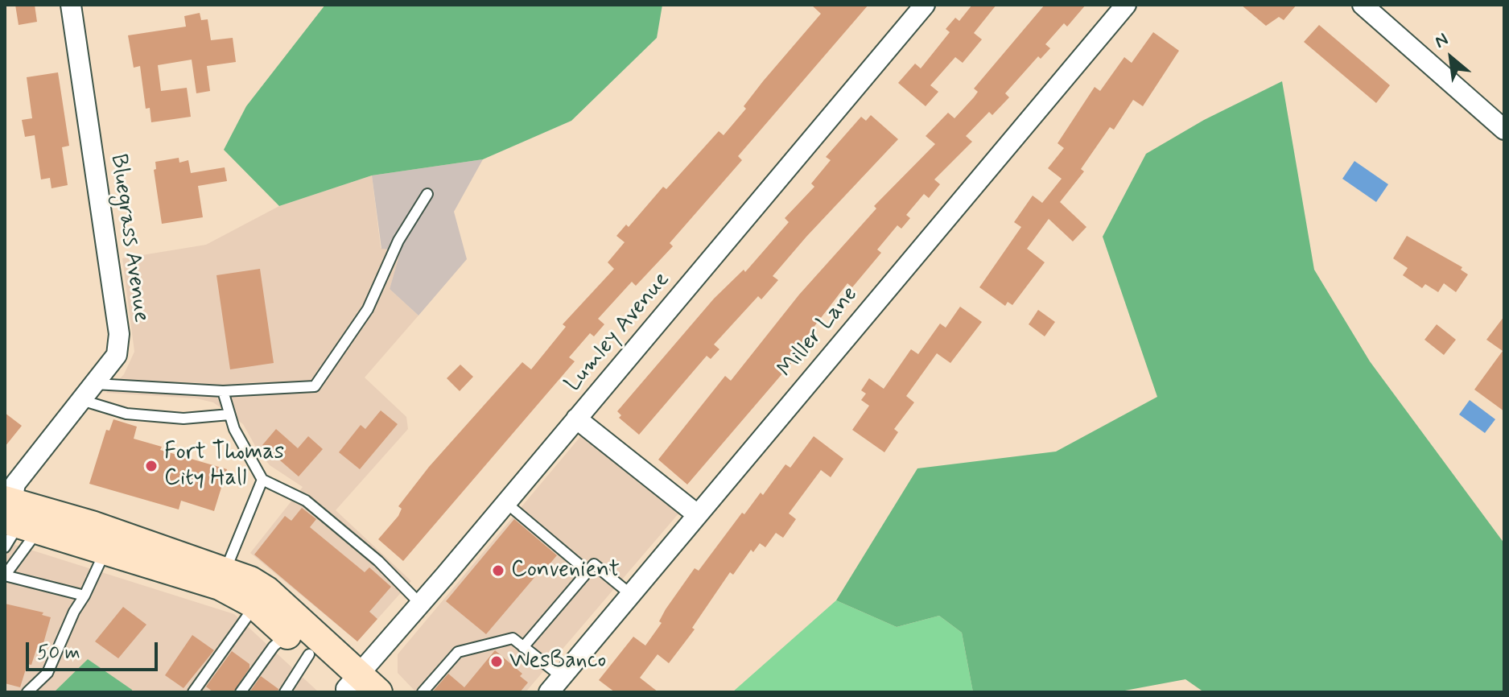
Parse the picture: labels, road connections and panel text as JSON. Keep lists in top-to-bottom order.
{
  "streets": {
    "street": ["Bluegrass Avenue", "Lumley Avenue", "Miller Lane"]
  },
  "places": ["Fort Thomas City Hall", "Convenient", "WesBanco"],
  "scale_bar": "50 m",
  "north": "top left"
}
